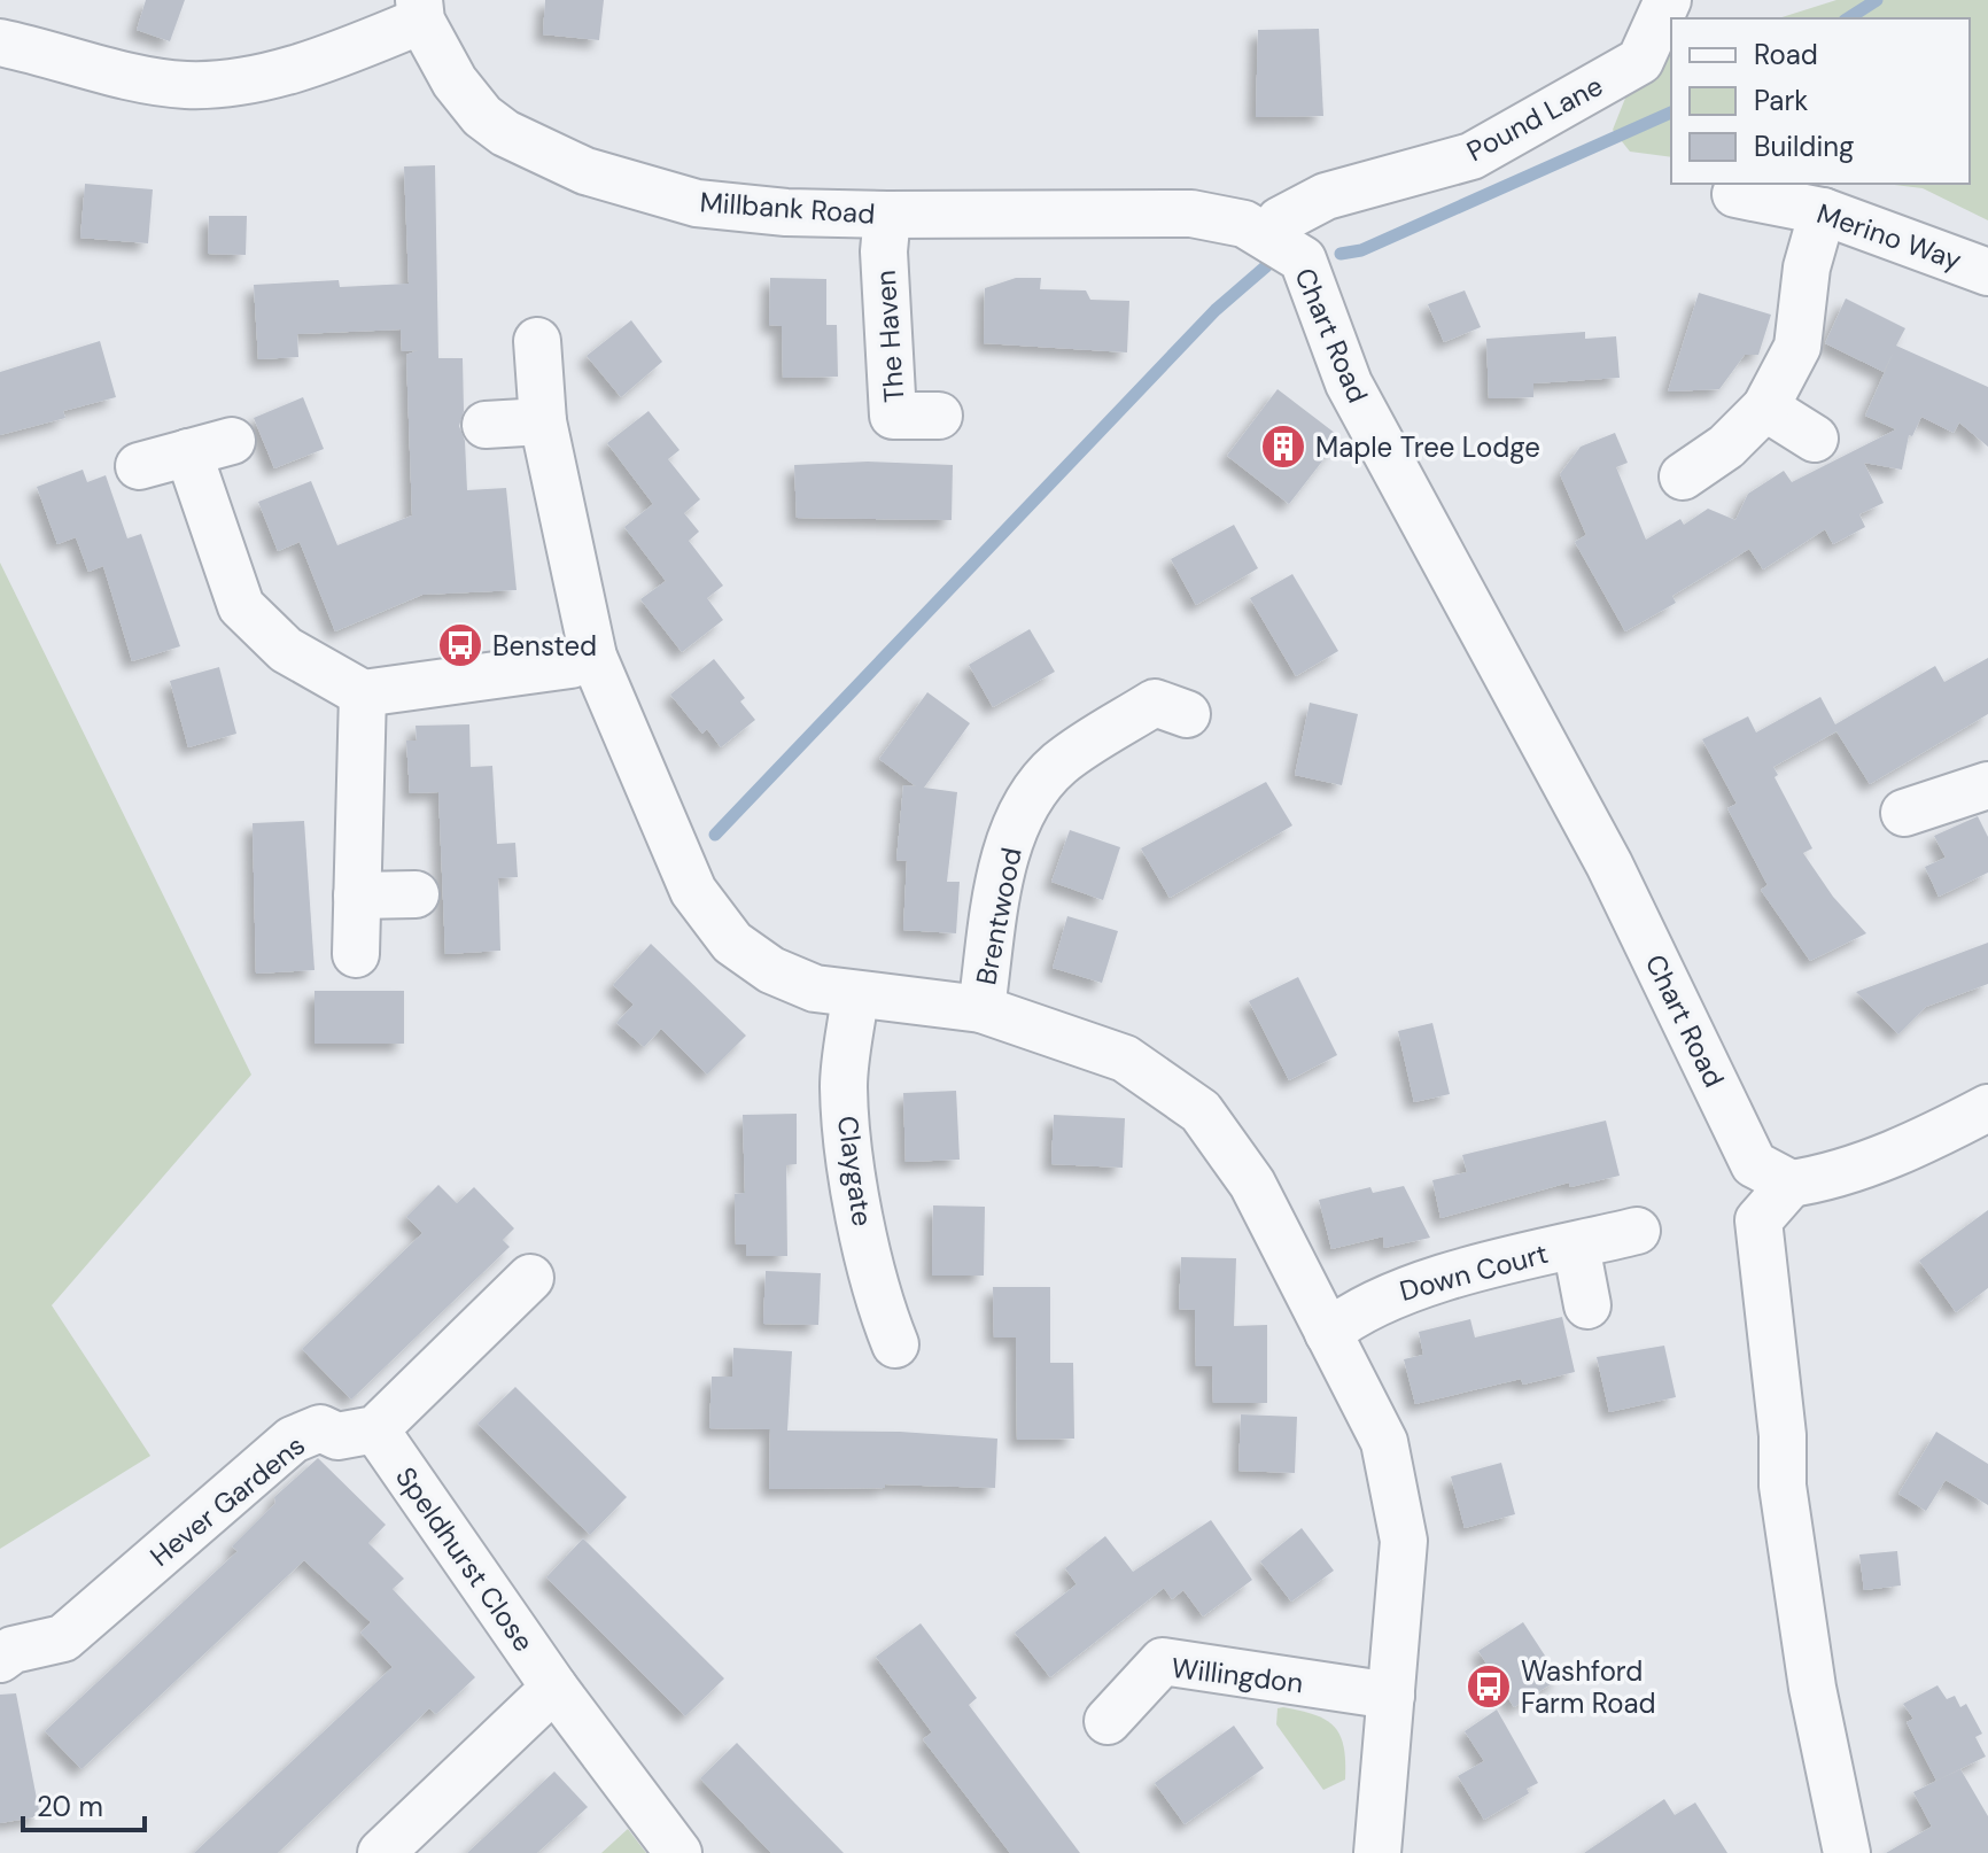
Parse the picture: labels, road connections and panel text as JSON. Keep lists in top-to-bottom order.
{
  "streets": {
    "street": [
      "Pound Lane",
      "Millbank Road",
      "Merino Way",
      "Chart Road",
      "The Haven",
      "Brentwood",
      "Claygate",
      "Down Court",
      "Hever Gardens",
      "Speldhurst Close",
      "Willingdon"
    ]
  },
  "crossings": [
    ["Pound Lane", "Millbank Road"],
    ["Pound Lane", "Chart Road"],
    ["Millbank Road", "Chart Road"],
    ["Millbank Road", "The Haven"],
    ["Hever Gardens", "Speldhurst Close"]
  ],
  "places": {
    "building": ["Maple Tree Lodge"],
    "bus stop": ["Bensted", "Washford Farm Road"]
  },
  "legend": ["Road", "Park", "Building"],
  "scale_bar": "20 m"
}
